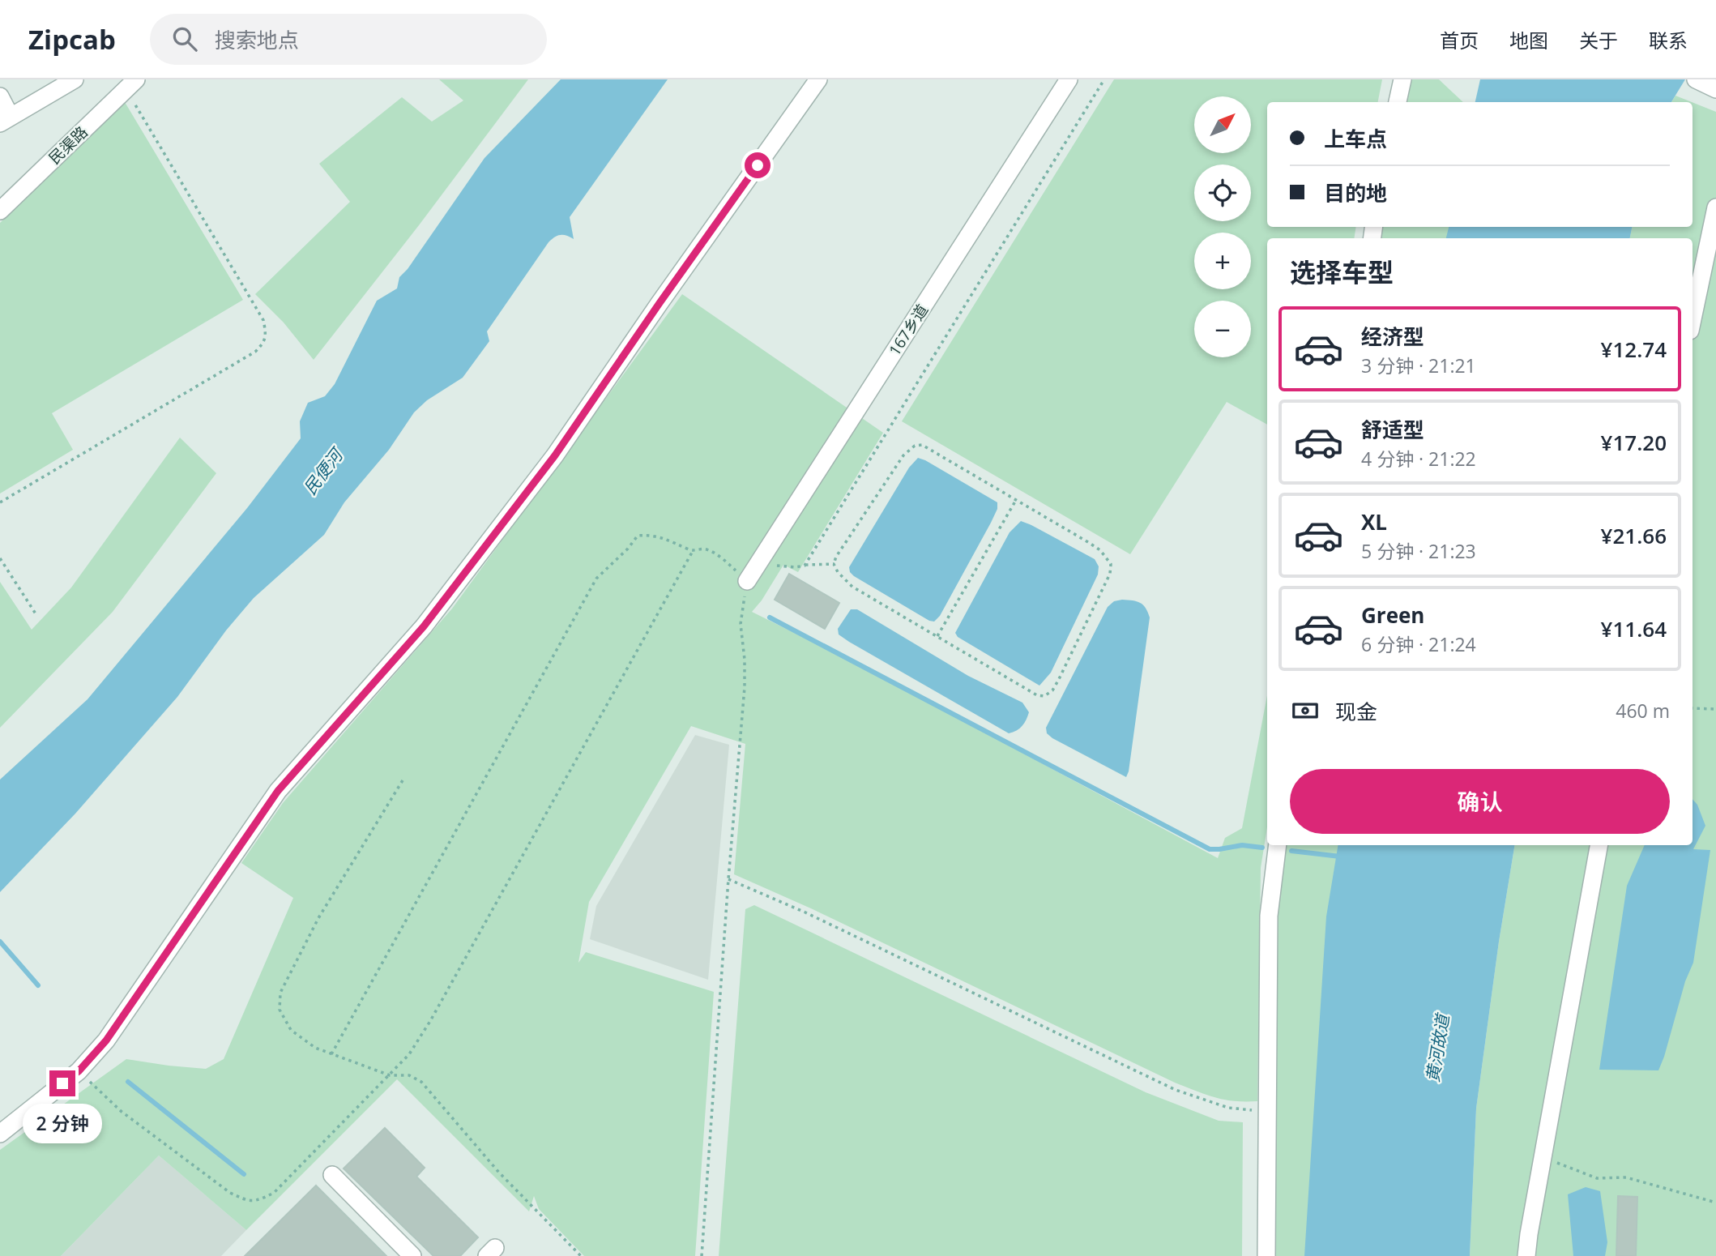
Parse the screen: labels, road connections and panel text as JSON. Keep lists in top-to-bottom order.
{
  "streets": {
    "street": ["民渠路", "167乡道"]
  },
  "water": ["民便河", "黄河故道"],
  "north": "top right",
  "page": {
    "header": "Zipcab",
    "search": "搜索地点",
    "nav": [
      "首页",
      "地图",
      "关于",
      "联系"
    ],
    "map_buttons": ["+", "−"],
    "banner": ["上车点", "目的地"],
    "heading": "选择车型",
    "list": [
      {
        "name": "经济型",
        "note": "3 分钟 · 21:21",
        "value": "¥12.74"
      },
      {
        "name": "舒适型",
        "note": "4 分钟 · 21:22",
        "value": "¥17.20"
      },
      {
        "name": "XL",
        "note": "5 分钟 · 21:23",
        "value": "¥21.66"
      },
      {
        "name": "Green",
        "note": "6 分钟 · 21:24",
        "value": "¥11.64"
      }
    ],
    "pay": ["现金", "460 m"],
    "buttons": "确认",
    "bubble": "2 分钟"
  }
}
